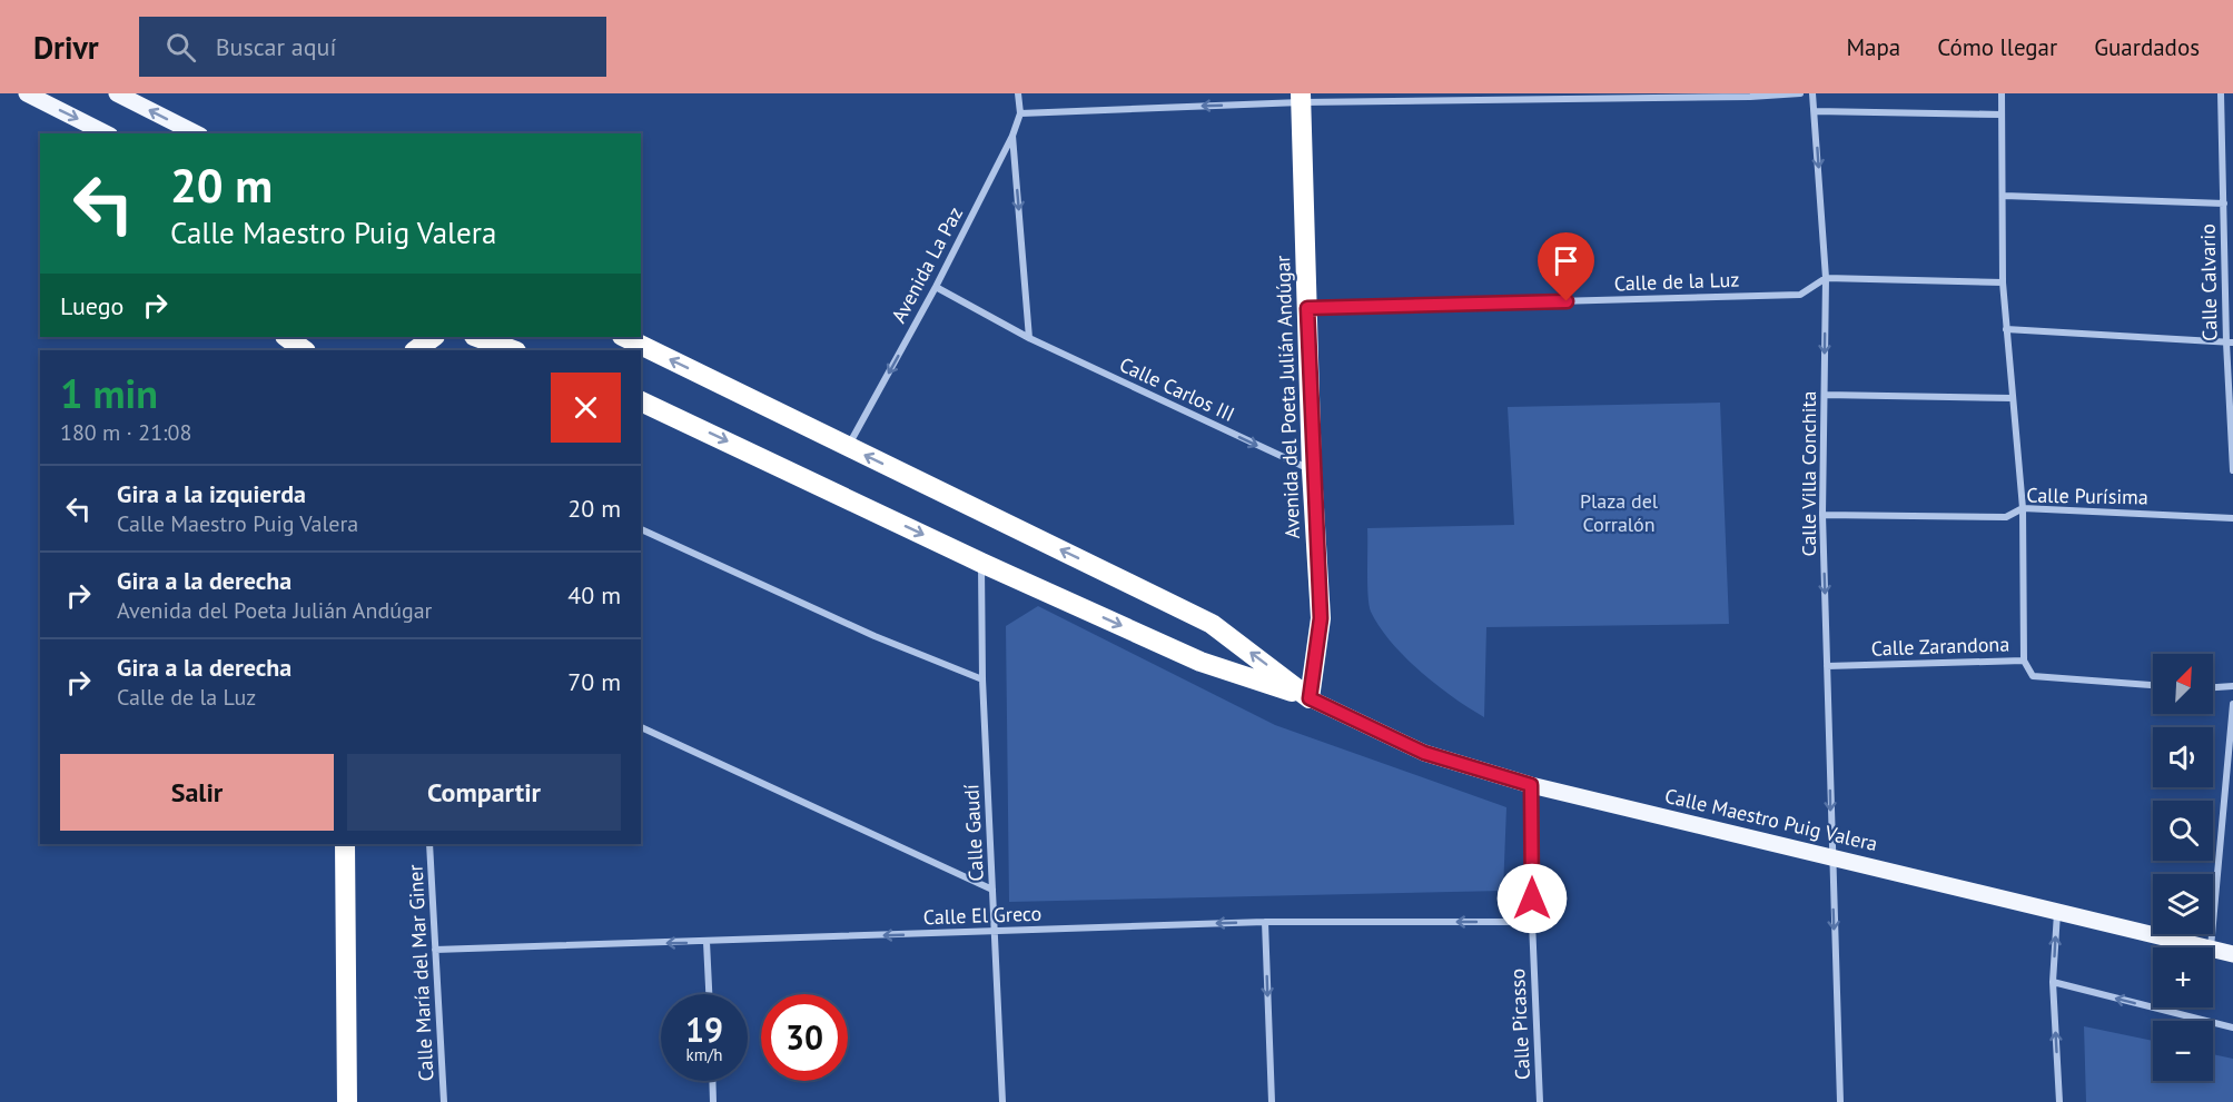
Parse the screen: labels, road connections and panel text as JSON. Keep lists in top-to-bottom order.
{
  "streets": {
    "highway": ["Avenida del Poeta Julián Andúgar"],
    "main road": ["Calle Maestro Puig Valera"],
    "street": [
      "Avenida La Paz",
      "Calle de la Luz",
      "Calle Calvario",
      "Calle Carlos III",
      "Calle Villa Conchita",
      "Calle Purísima",
      "Calle Zarandona",
      "Calle Gaudí",
      "Calle El Greco",
      "Calle María del Mar Giner",
      "Calle Picasso"
    ]
  },
  "crossings": [
    ["Avenida La Paz", "Calle Carlos III"],
    ["Calle de la Luz", "Avenida del Poeta Julián Andúgar"],
    ["Calle de la Luz", "Calle Villa Conchita"],
    ["Calle Carlos III", "Avenida del Poeta Julián Andúgar"],
    ["Avenida del Poeta Julián Andúgar", "Calle Maestro Puig Valera"],
    ["Calle Villa Conchita", "Calle Purísima"],
    ["Calle Villa Conchita", "Calle Zarandona"],
    ["Calle Villa Conchita", "Calle Maestro Puig Valera"],
    ["Calle Maestro Puig Valera", "Calle Picasso"],
    ["Calle Gaudí", "Calle El Greco"],
    ["Calle El Greco", "Calle María del Mar Giner"],
    ["Calle El Greco", "Calle Picasso"]
  ],
  "one_way": [
    "Avenida La Paz",
    "Calle Carlos III",
    "Calle Villa Conchita",
    "Calle El Greco"
  ],
  "parks": ["Plaza del Corralón"],
  "north": "top right",
  "page": {
    "header": "Drivr",
    "search": "Buscar aquí",
    "nav": ["Mapa", "Cómo llegar", "Guardados"],
    "turn": ["20 m", "Calle Maestro Puig Valera"],
    "then": "Luego",
    "heading": ["1 min", "180 m · 21:08"],
    "list": [
      {
        "name": "Gira a la izquierda",
        "note": "Calle Maestro Puig Valera",
        "value": "20 m"
      },
      {
        "name": "Gira a la derecha",
        "note": "Avenida del Poeta Julián Andúgar",
        "value": "40 m"
      },
      {
        "name": "Gira a la derecha",
        "note": "Calle de la Luz",
        "value": "70 m"
      }
    ],
    "map_buttons": ["+", "−"],
    "buttons": ["Salir", "Compartir"],
    "speed": "19 km/h",
    "limit": "30"
  }
}
